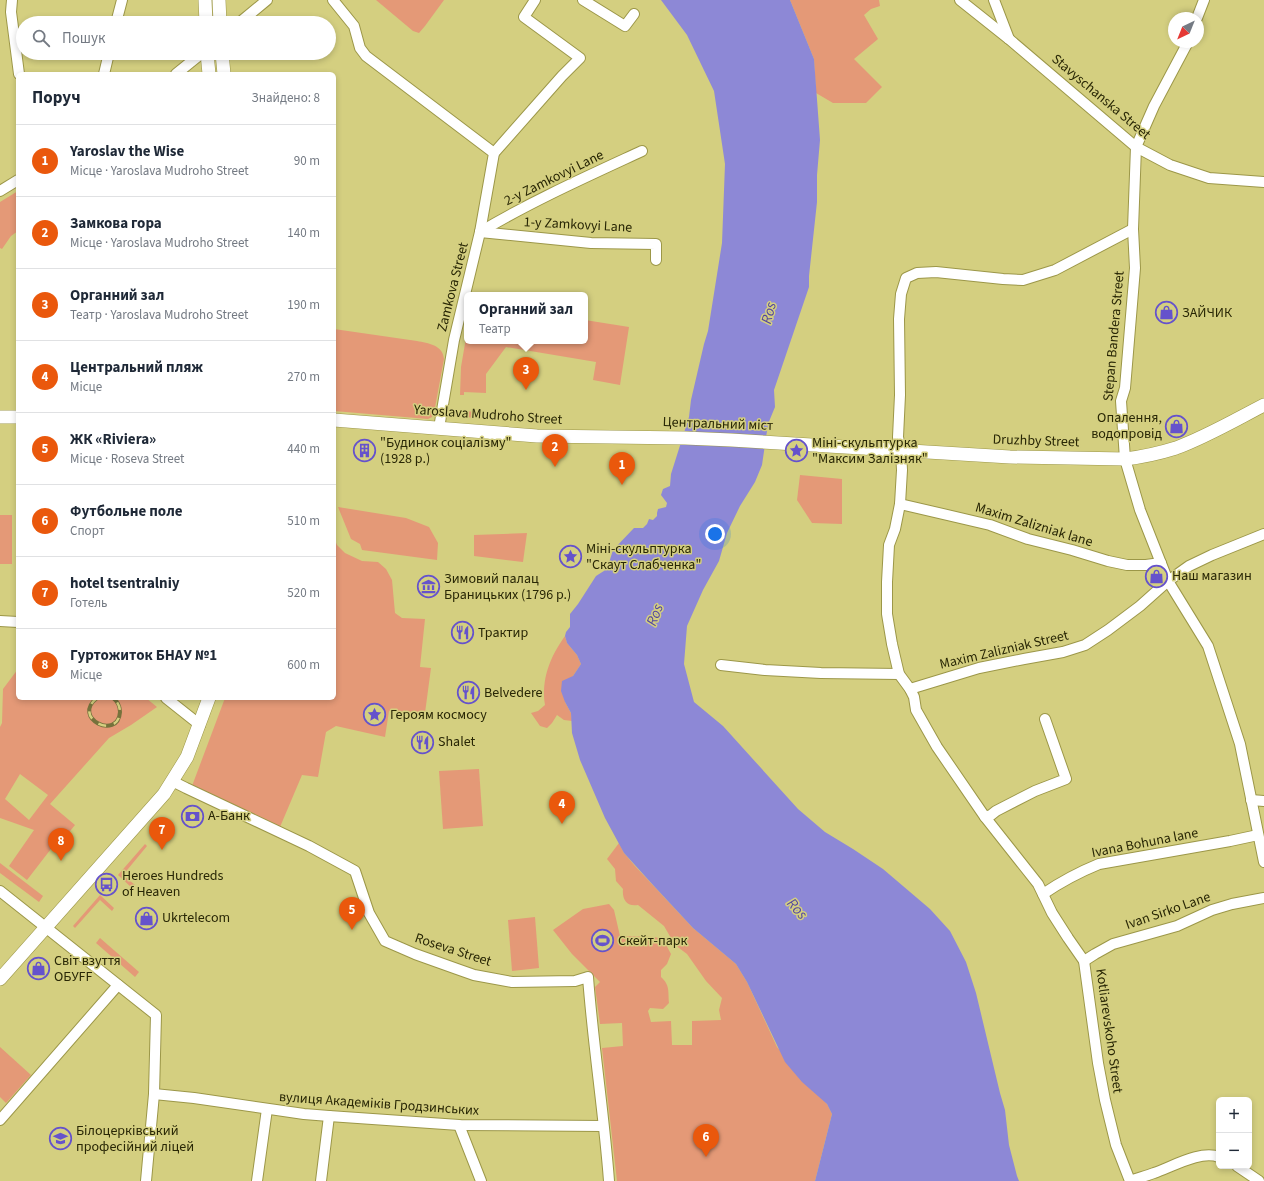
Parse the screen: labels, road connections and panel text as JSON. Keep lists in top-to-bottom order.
{
  "streets": {
    "main road": ["Yaroslava Mudroho Street", "Центральний міст", "Druzhby Street"],
    "street": [
      "Stavyschanska Street",
      "2-y Zamkovyi Lane",
      "1-y Zamkovyi Lane",
      "Zamkova Street",
      "Stepan Bandera Street",
      "Maxim Zalizniak lane",
      "Maxim Zalizniak Street",
      "Ivana Bohuna lane",
      "Ivan Sirko Lane",
      "Roseva Street",
      "Kotliarevskoho Street",
      "вулиця Академіків Гродзинських"
    ]
  },
  "crossings": [
    ["Stavyschanska Street", "Stepan Bandera Street"],
    ["2-y Zamkovyi Lane", "1-y Zamkovyi Lane"],
    ["2-y Zamkovyi Lane", "Zamkova Street"],
    ["1-y Zamkovyi Lane", "Zamkova Street"],
    ["Zamkova Street", "Yaroslava Mudroho Street"],
    ["Stepan Bandera Street", "Druzhby Street"],
    ["Stepan Bandera Street", "Maxim Zalizniak lane"],
    ["Stepan Bandera Street", "Maxim Zalizniak Street"],
    ["Stepan Bandera Street", "Ivana Bohuna lane"],
    ["Stepan Bandera Street", "Kotliarevskoho Street"],
    ["Yaroslava Mudroho Street", "Центральний міст"],
    ["Центральний міст", "Druzhby Street"],
    ["Druzhby Street", "Kotliarevskoho Street"],
    ["Maxim Zalizniak lane", "Kotliarevskoho Street"],
    ["Maxim Zalizniak Street", "Kotliarevskoho Street"],
    ["Ivana Bohuna lane", "Kotliarevskoho Street"],
    ["Ivan Sirko Lane", "Kotliarevskoho Street"],
    ["Roseva Street", "вулиця Академіків Гродзинських"]
  ],
  "water": ["Ros"],
  "places": {
    "shop": [
      "ЗАЙЧИК",
      "Опалення, водопровід",
      "Наш магазин",
      "Ukrtelecom",
      "Світ взуття ОБУFF"
    ],
    "building": ["\"Будинок соціалізму\" (1928 р.)"],
    "place": ["Міні-скульптурка \"Максим Залізняк\"", "Міні-скульптурка \"Скаут Слабченка\"", "Героям космосу"],
    "museum": ["Зимовий палац Браницьких (1796 р.)"],
    "restaurant": ["Трактир", "Belvedere", "Shalet"],
    "bank": ["А-Банк"],
    "bus stop": ["Heroes Hundreds of Heaven"],
    "sports": ["Скейт-парк"],
    "school or university": ["Білоцерківський професійний ліцей"]
  },
  "north": "bottom left",
  "page": {
    "search": "Пошук",
    "heading": ["Поруч", "Знайдено: 8"],
    "list": [
      {
        "mark": "1",
        "name": "Yaroslav the Wise",
        "note": "Місце · Yaroslava Mudroho Street",
        "value": "90 m"
      },
      {
        "mark": "2",
        "name": "Замкова гора",
        "note": "Місце · Yaroslava Mudroho Street",
        "value": "140 m"
      },
      {
        "mark": "3",
        "name": "Органний зал",
        "note": "Театр · Yaroslava Mudroho Street",
        "value": "190 m"
      },
      {
        "mark": "4",
        "name": "Центральний пляж",
        "note": "Місце",
        "value": "270 m"
      },
      {
        "mark": "5",
        "name": "ЖК «Riviera»",
        "note": "Місце · Roseva Street",
        "value": "440 m"
      },
      {
        "mark": "6",
        "name": "Футбольне поле",
        "note": "Спорт",
        "value": "510 m"
      },
      {
        "mark": "7",
        "name": "hotel tsentralniy",
        "note": "Готель",
        "value": "520 m"
      },
      {
        "mark": "8",
        "name": "Гуртожиток БНАУ №1",
        "note": "Місце",
        "value": "600 m"
      }
    ],
    "popup": ["Органний зал", "Театр"],
    "pins": [
      "3",
      "2",
      "1",
      "4",
      "7",
      "8",
      "5",
      "6"
    ],
    "map_buttons": ["+", "−"]
  }
}
